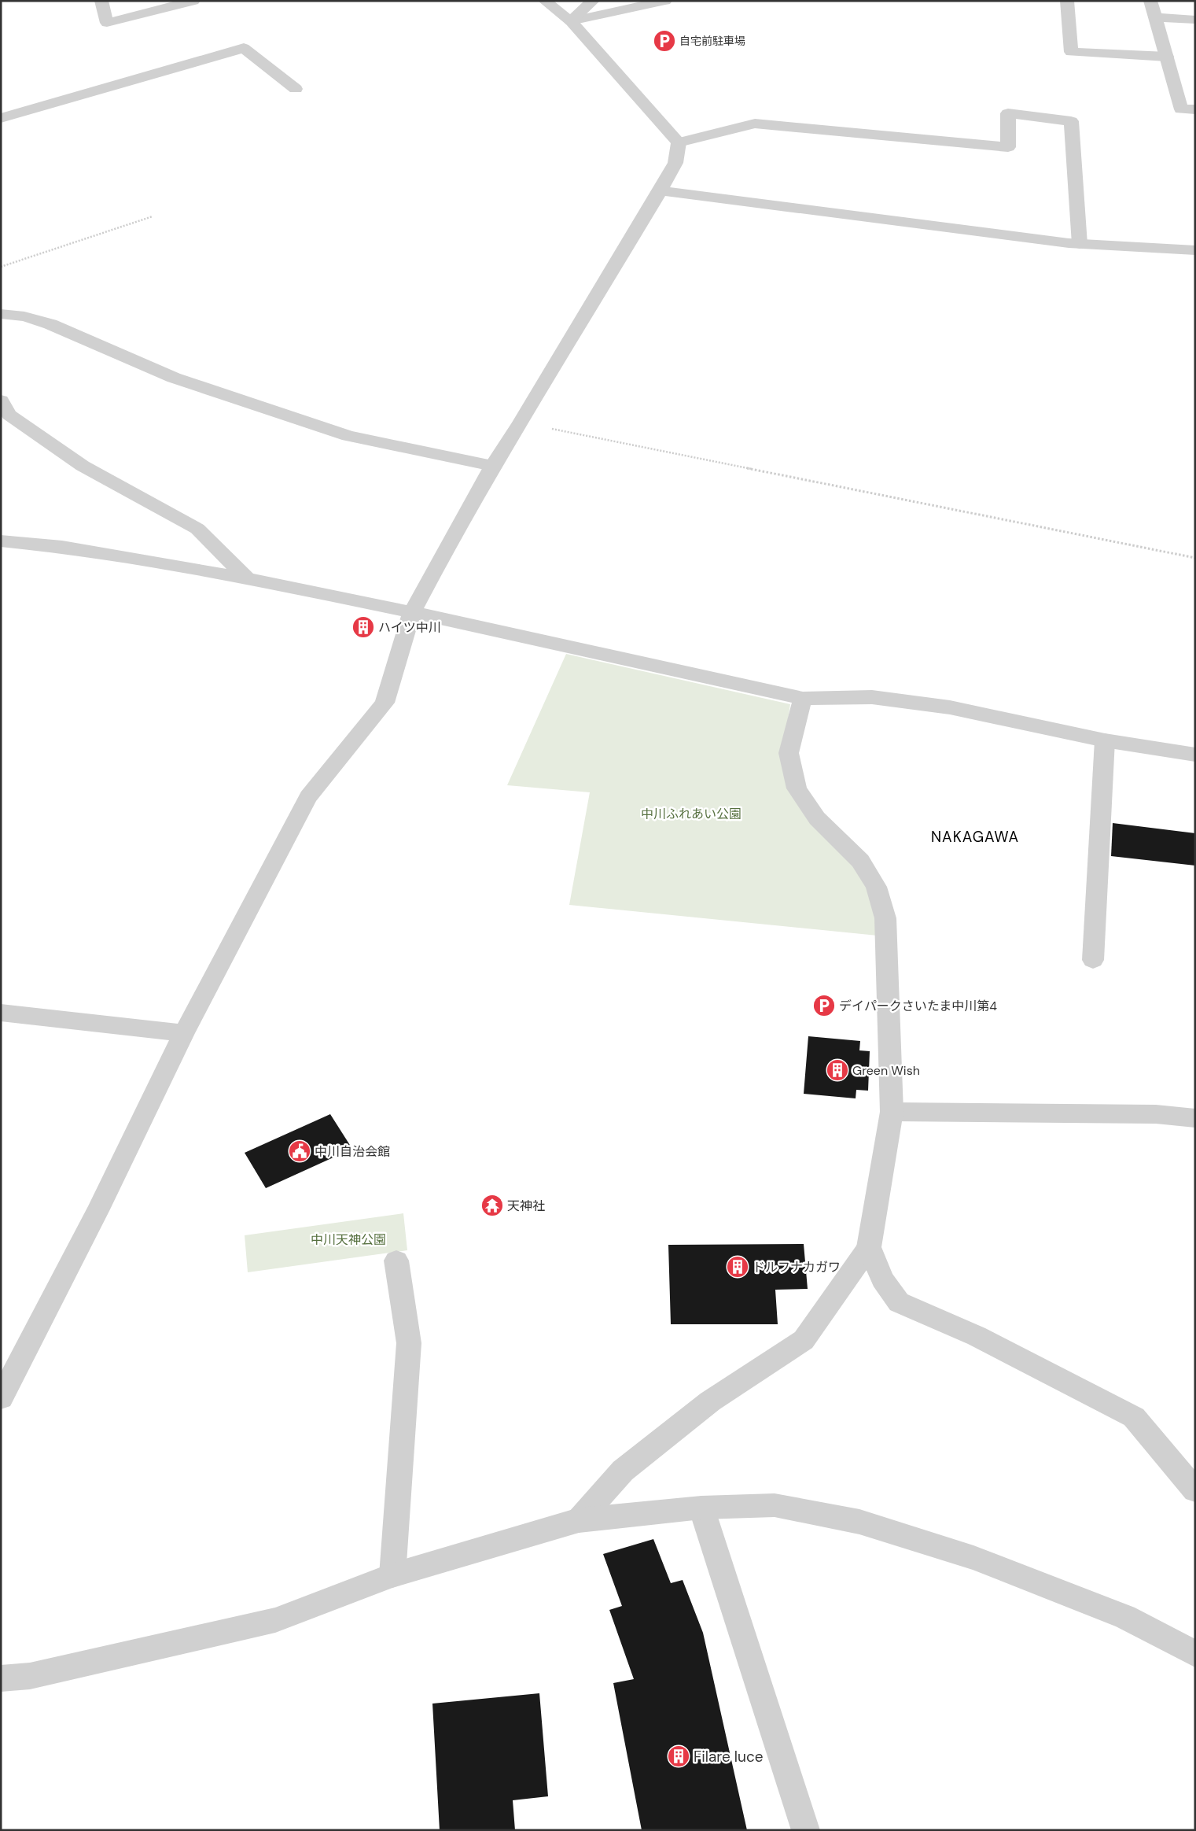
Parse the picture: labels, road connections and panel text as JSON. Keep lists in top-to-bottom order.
{
  "districts": ["NAKAGAWA"],
  "parks": ["中川ふれあい公園", "中川天神公園"],
  "places": {
    "parking": ["自宅前駐車場", "デイパークさいたま中川第4"],
    "building": [
      "ハイツ中川",
      "Green Wish",
      "ドルフナカガワ",
      "Filare luce"
    ],
    "public building": ["中川自治会館"],
    "temple": ["天神社"]
  }
}
